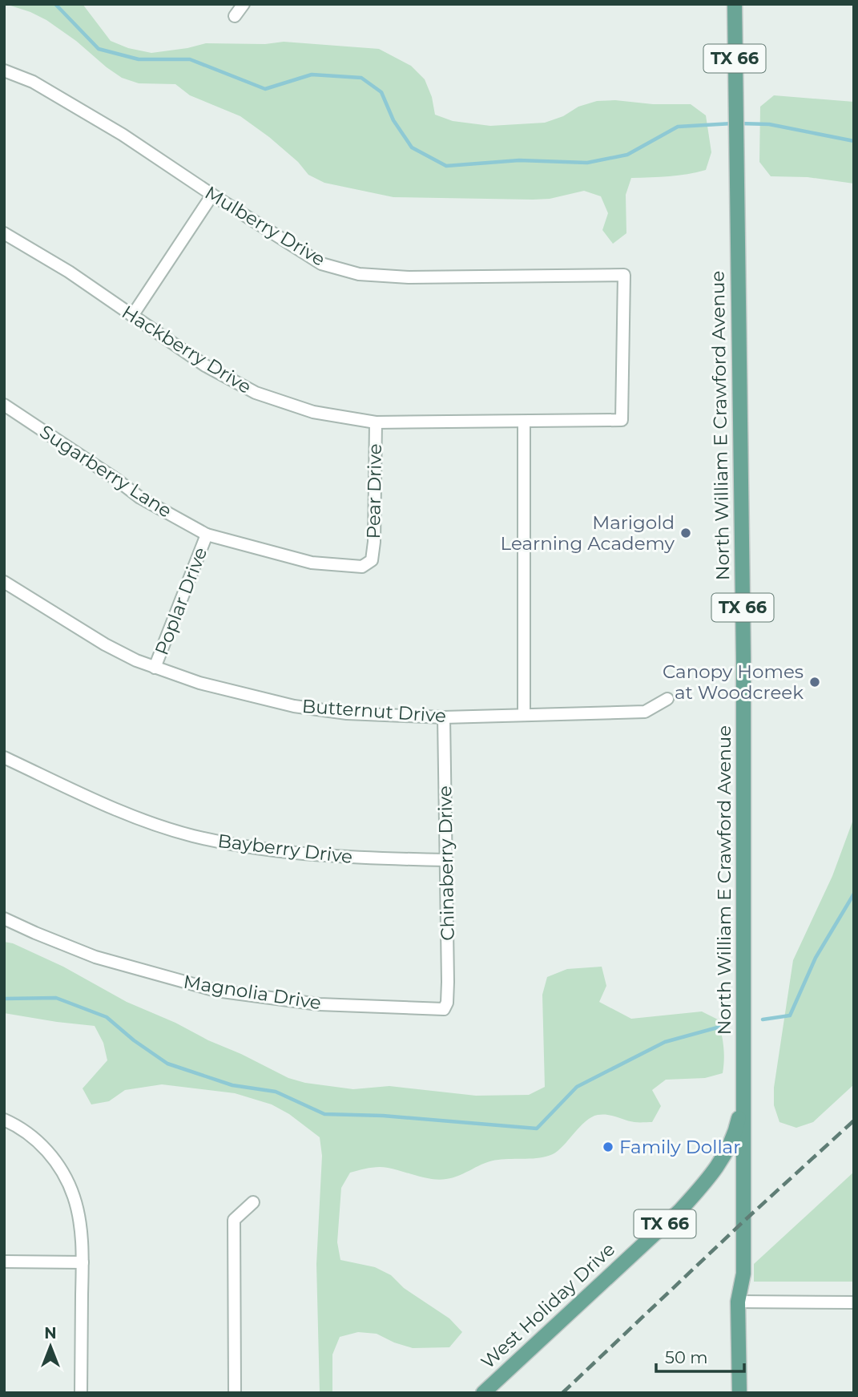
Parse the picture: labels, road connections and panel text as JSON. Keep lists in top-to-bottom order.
{
  "streets": {
    "main road": ["TX 66", "North William E Crawford Avenue", "West Holiday Drive"],
    "street": [
      "Mulberry Drive",
      "Hackberry Drive",
      "Sugarberry Lane",
      "Pear Drive",
      "Poplar Drive",
      "Butternut Drive",
      "Bayberry Drive",
      "Chinaberry Drive",
      "Magnolia Drive"
    ]
  },
  "crossings": [
    ["Mulberry Drive", "Hackberry Drive"],
    ["Hackberry Drive", "Pear Drive"],
    ["North William E Crawford Avenue", "West Holiday Drive"],
    ["Sugarberry Lane", "Pear Drive"],
    ["Sugarberry Lane", "Poplar Drive"],
    ["Poplar Drive", "Butternut Drive"],
    ["Butternut Drive", "Chinaberry Drive"],
    ["Bayberry Drive", "Chinaberry Drive"],
    ["Chinaberry Drive", "Magnolia Drive"]
  ],
  "places": ["Marigold Learning Academy", "Canopy Homes at Woodcreek", "Family Dollar"],
  "scale_bar": "50 m",
  "north": "top"
}
